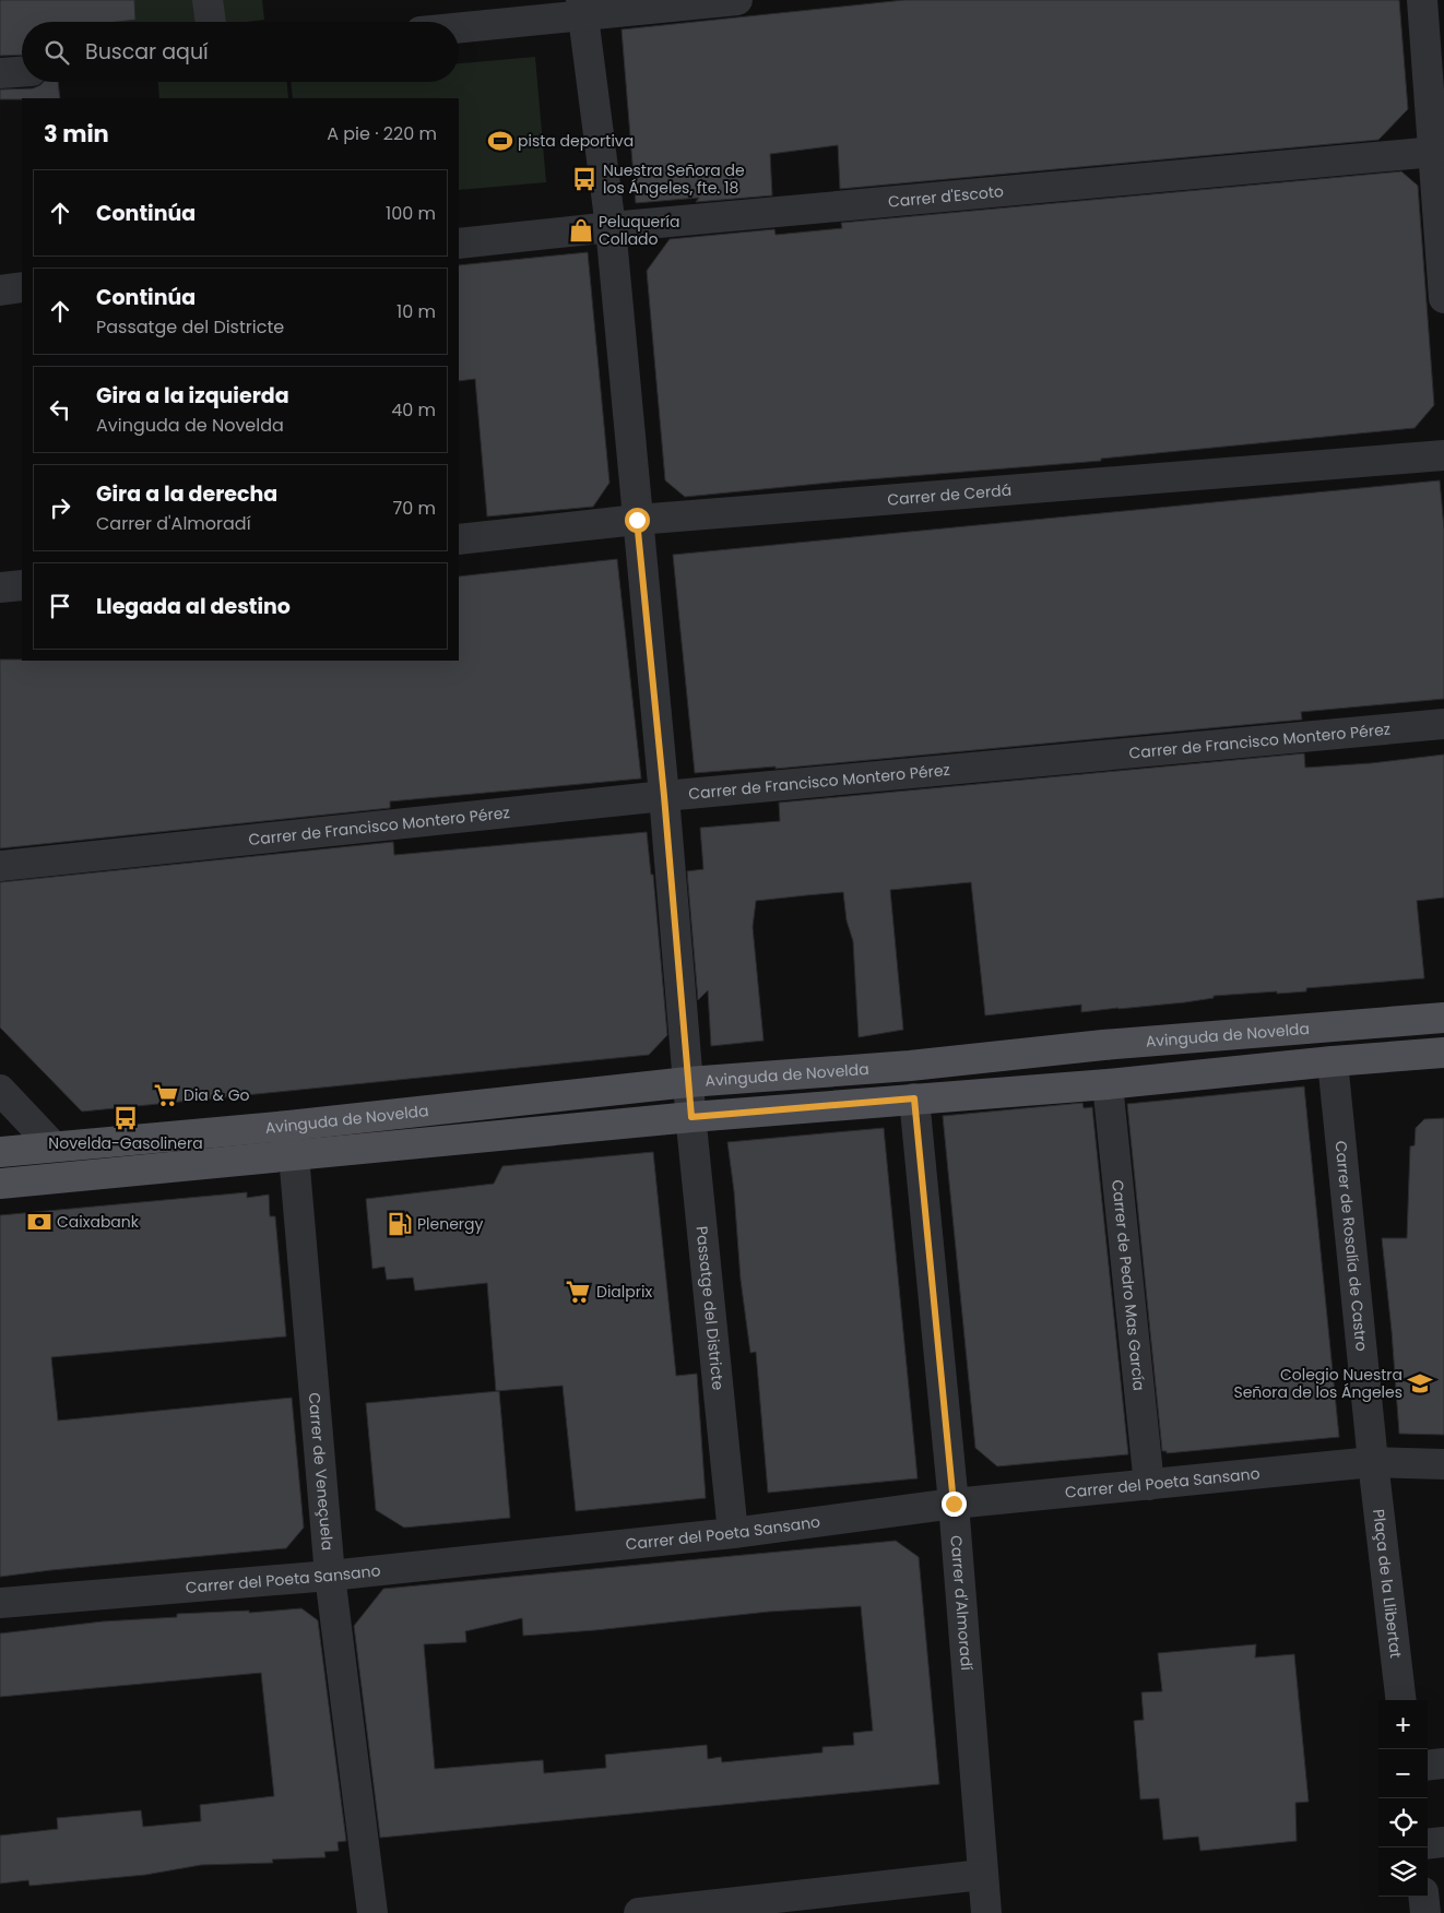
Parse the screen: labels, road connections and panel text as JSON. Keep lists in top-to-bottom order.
{
  "streets": {
    "main road": ["Avinguda de Novelda"],
    "street": [
      "Carrer d'Escoto",
      "Carrer de Cerdá",
      "Carrer de Francisco Montero Pérez",
      "Carrer de Rosalía de Castro",
      "Carrer de Pedro Mas García",
      "Passatge del Districte",
      "Carrer de Veneçuela",
      "Carrer del Poeta Sansano",
      "Plaça de la Llibertat",
      "Carrer d'Almoradí"
    ]
  },
  "crossings": [
    ["Carrer d'Escoto", "Passatge del Districte"],
    ["Carrer de Cerdá", "Passatge del Districte"],
    ["Carrer de Francisco Montero Pérez", "Passatge del Districte"],
    ["Avinguda de Novelda", "Carrer de Rosalía de Castro"],
    ["Avinguda de Novelda", "Carrer de Pedro Mas García"],
    ["Avinguda de Novelda", "Passatge del Districte"],
    ["Avinguda de Novelda", "Carrer de Veneçuela"],
    ["Avinguda de Novelda", "Carrer d'Almoradí"],
    ["Carrer de Rosalía de Castro", "Carrer del Poeta Sansano"],
    ["Carrer de Rosalía de Castro", "Plaça de la Llibertat"],
    ["Carrer de Pedro Mas García", "Carrer del Poeta Sansano"],
    ["Passatge del Districte", "Carrer del Poeta Sansano"],
    ["Carrer de Veneçuela", "Carrer del Poeta Sansano"],
    ["Carrer del Poeta Sansano", "Plaça de la Llibertat"],
    ["Carrer del Poeta Sansano", "Carrer d'Almoradí"]
  ],
  "places": {
    "sports": ["pista deportiva"],
    "bus stop": ["Nuestra Señora de los Ángeles, fte. 18", "Novelda-Gasolinera"],
    "shop": ["Peluquería Collado"],
    "supermarket": ["Dia & Go", "Dialprix"],
    "bank": ["Caixabank"],
    "fuel station": ["Plenergy"],
    "school or university": ["Colegio Nuestra Señora de los Ángeles"]
  },
  "page": {
    "search": "Buscar aquí",
    "heading": ["3 min", "A pie · 220 m"],
    "list": [
      ["Continúa", "100 m"],
      ["Continúa", "Passatge del Districte", "10 m"],
      ["Gira a la izquierda", "Avinguda de Novelda", "40 m"],
      ["Gira a la derecha", "Carrer d'Almoradí", "70 m"],
      "Llegada al destino"
    ],
    "map_buttons": ["+", "−"]
  }
}
